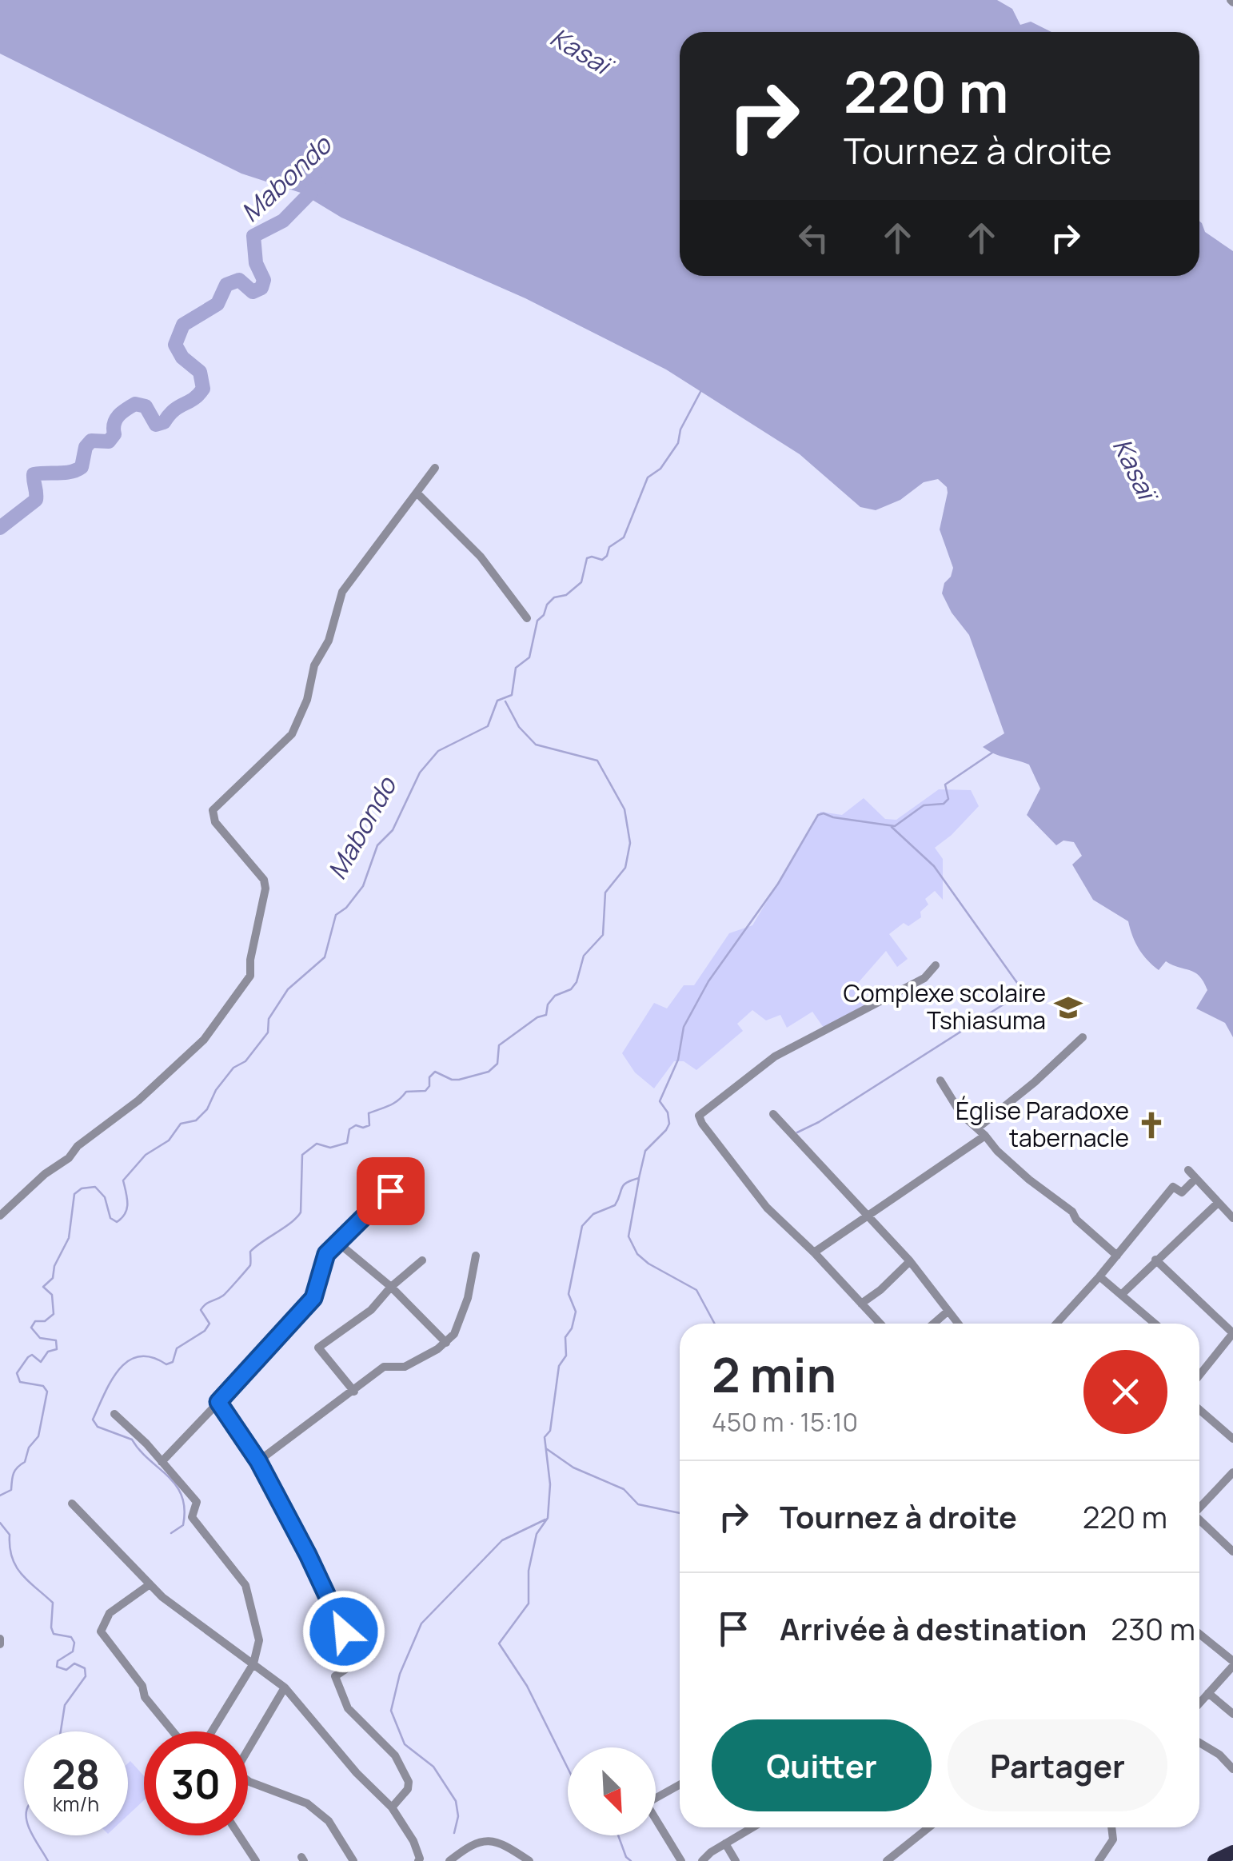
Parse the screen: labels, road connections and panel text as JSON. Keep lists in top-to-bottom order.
{
  "water": ["Kasaï", "Mabondo"],
  "places": {
    "school or university": ["Complexe scolaire Tshiasuma"],
    "church": ["Église Paradoxe tabernacle"]
  },
  "north": "bottom right",
  "page": {
    "turn": ["220 m", "Tournez à droite"],
    "heading": ["2 min", "450 m · 15:10"],
    "list": [
      {
        "name": "Tournez à droite",
        "value": "220 m"
      },
      {
        "name": "Arrivée à destination",
        "value": "230 m"
      }
    ],
    "buttons": ["Quitter", "Partager"],
    "speed": "28 km/h",
    "limit": "30"
  }
}
